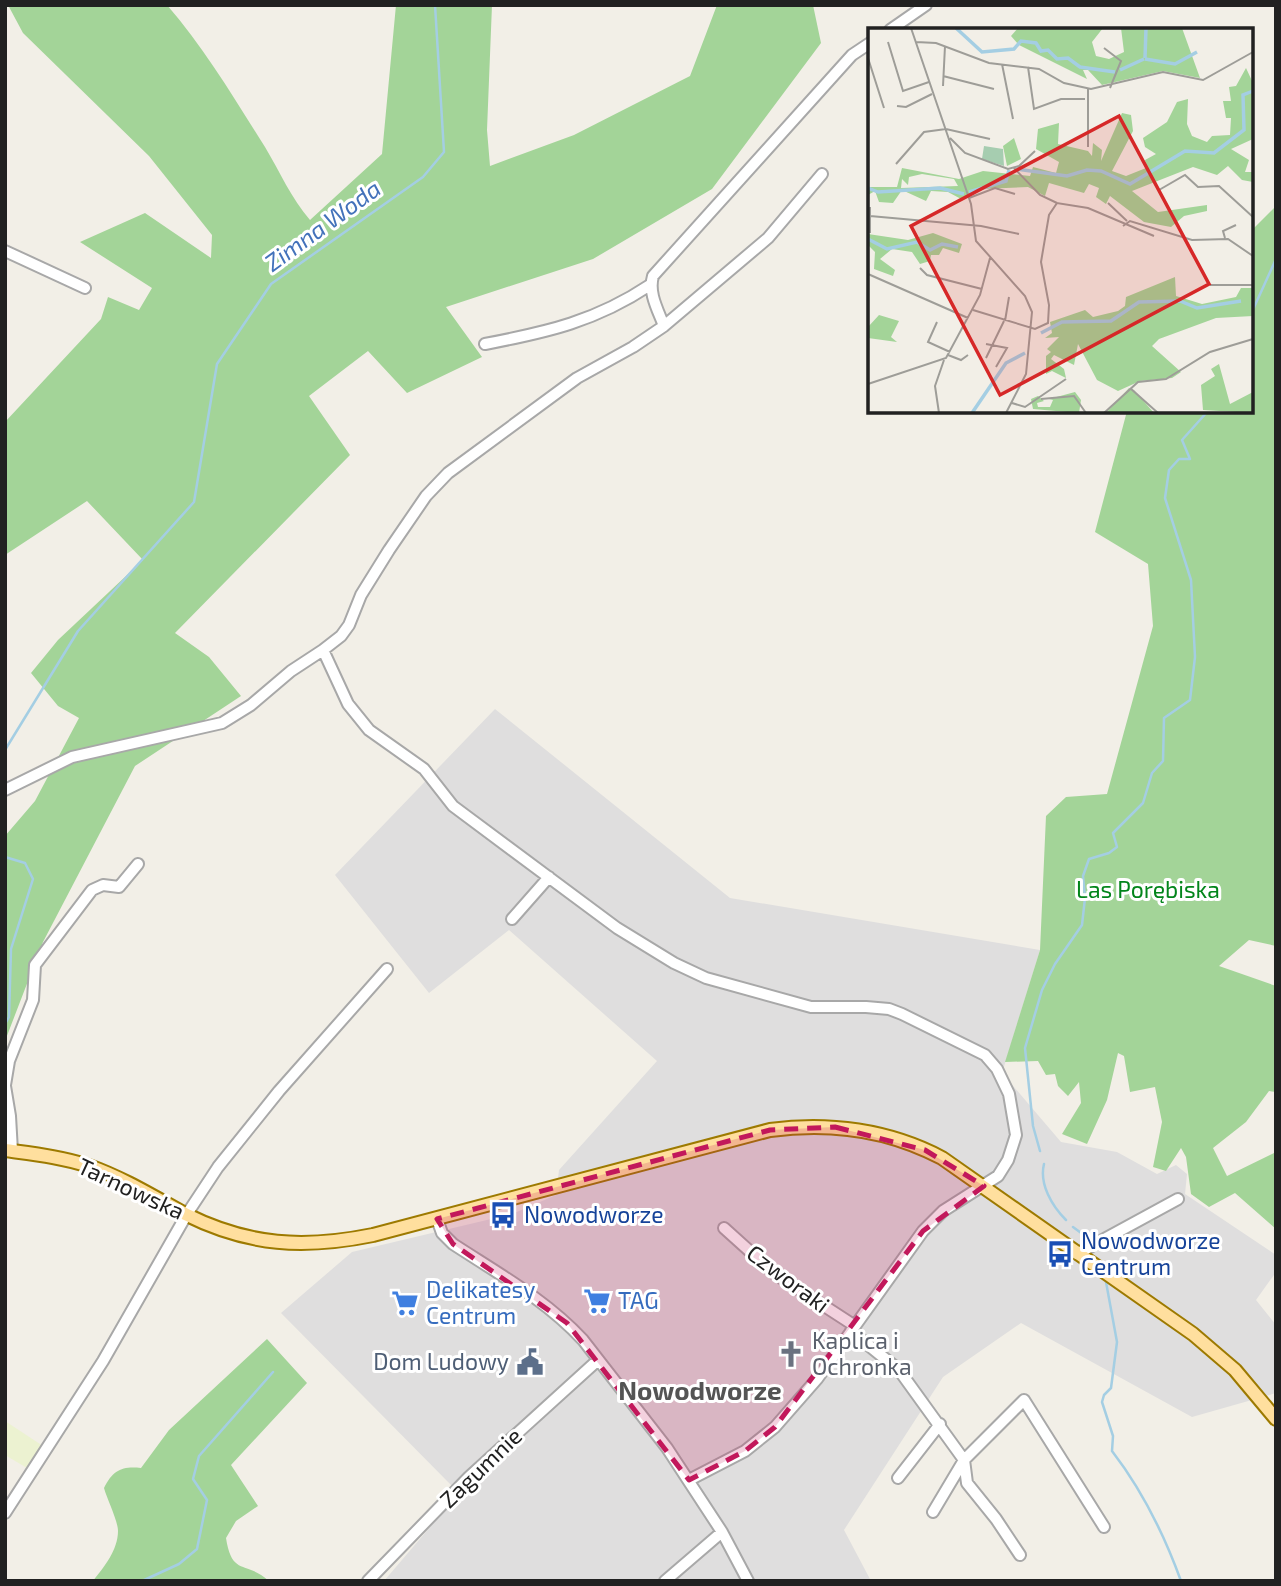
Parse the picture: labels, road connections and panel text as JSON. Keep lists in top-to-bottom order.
{
  "streets": {
    "main road": ["Tarnowska"],
    "street": ["Czworaki", "Zagumnie"]
  },
  "districts": ["Nowodworze"],
  "water": ["Zimna Woda"],
  "parks": ["Las Porębiska"],
  "places": {
    "bus stop": ["Nowodworze", "Nowodworze Centrum"],
    "supermarket": ["TAG", "Delikatesy Centrum"],
    "church": ["Kaplica i Ochronka"],
    "public building": ["Dom Ludowy"]
  }
}
